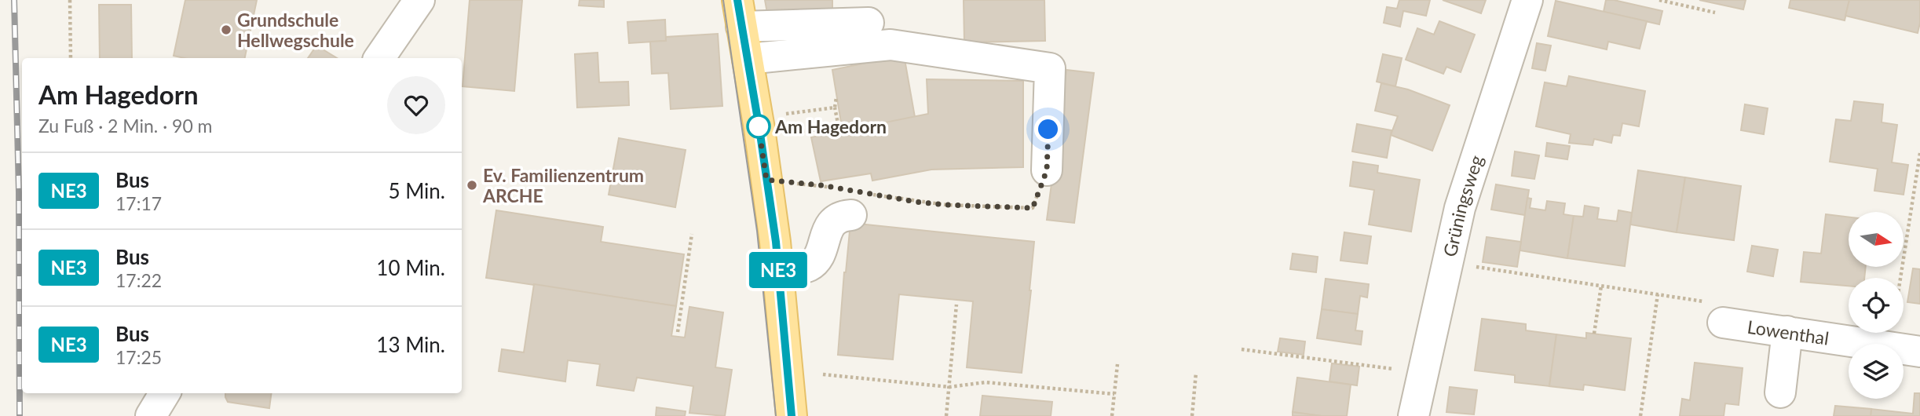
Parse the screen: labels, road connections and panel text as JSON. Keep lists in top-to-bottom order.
{
  "streets": {
    "street": ["Grüningsweg", "Lowenthal"]
  },
  "places": ["Grundschule Hellwegschule", "Am Hagedorn", "Ev. Familienzentrum ARCHE"],
  "lines": ["bus line NE3"],
  "north": "right",
  "page": {
    "on_map": "NE3",
    "heading": ["Am Hagedorn", "Zu Fuß · 2 Min. · 90 m"],
    "list": [
      {
        "mark": "NE3",
        "name": "Bus",
        "note": "17:17",
        "value": "5 Min."
      },
      {
        "mark": "NE3",
        "name": "Bus",
        "note": "17:22",
        "value": "10 Min."
      },
      {
        "mark": "NE3",
        "name": "Bus",
        "note": "17:25",
        "value": "13 Min."
      }
    ]
  }
}
